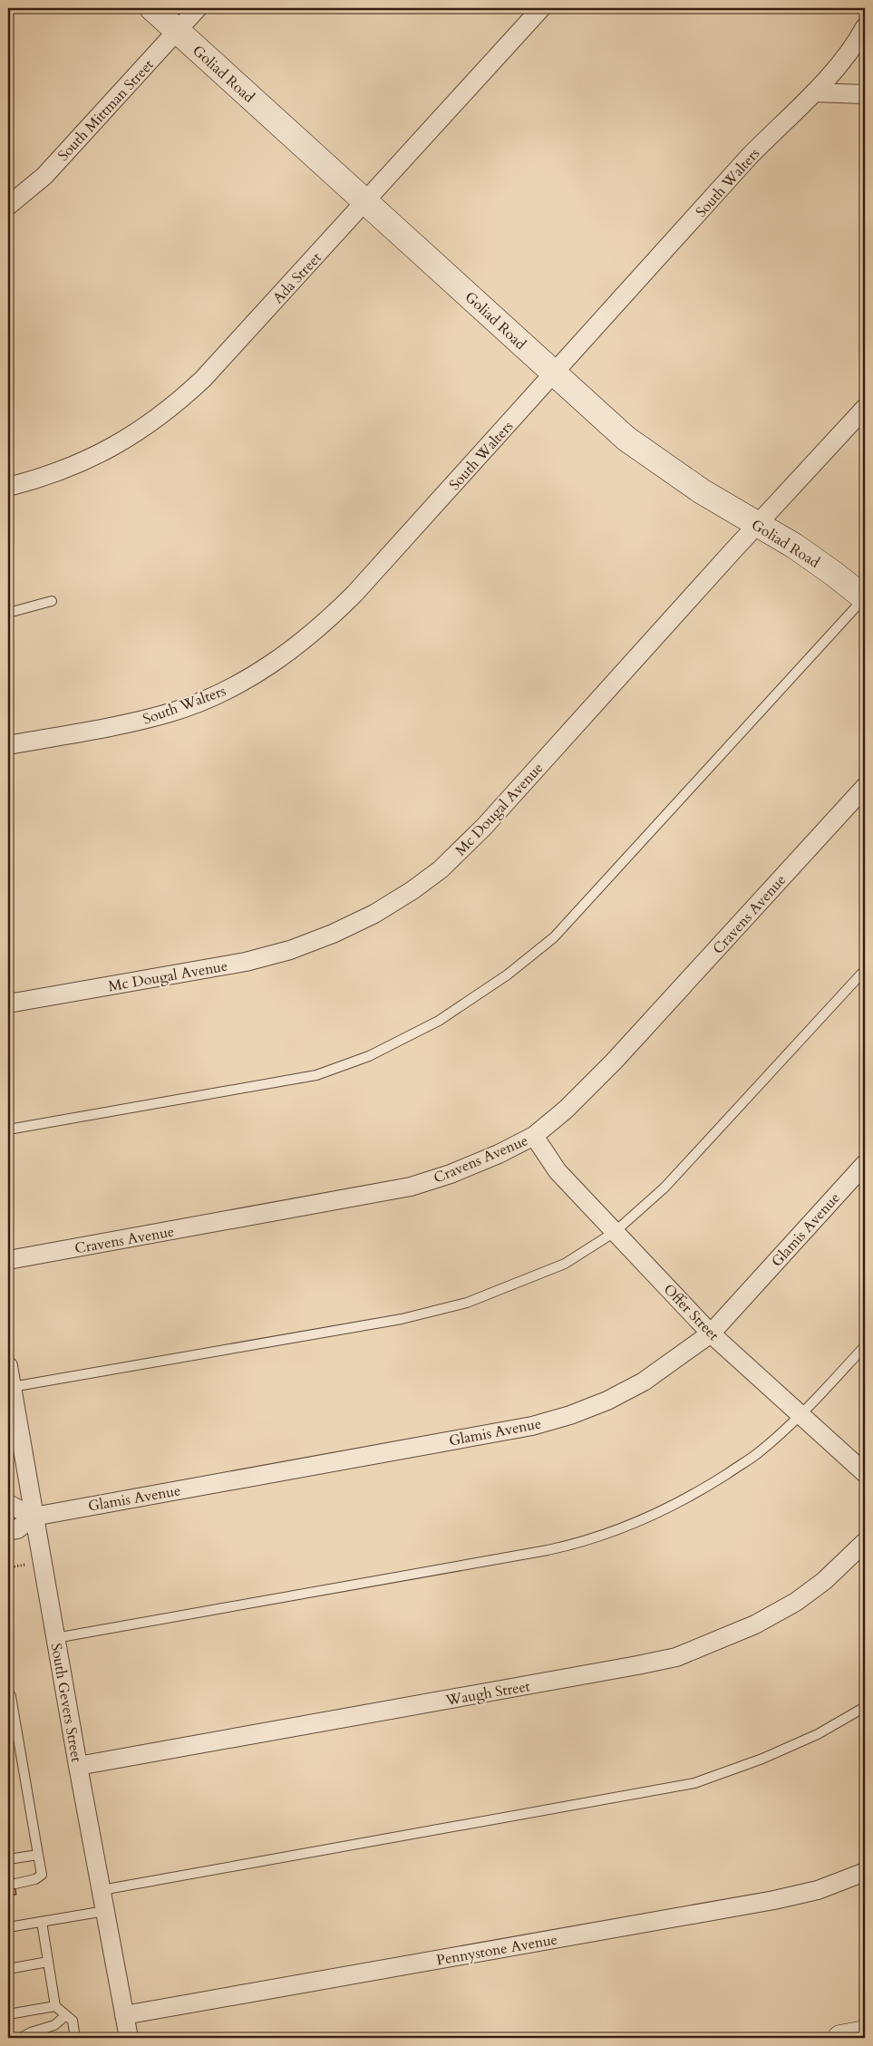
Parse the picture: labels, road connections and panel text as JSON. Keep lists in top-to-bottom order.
{
  "streets": {
    "main road": ["Goliad Road"],
    "street": [
      "South Mittman Street",
      "South Walters",
      "Ada Street",
      "Mc Dougal Avenue",
      "Cravens Avenue",
      "Glamis Avenue",
      "Offer Street",
      "Waugh Street",
      "South Gevers Street",
      "Pennystone Avenue"
    ]
  },
  "crossings": [
    ["Goliad Road", "South Mittman Street"],
    ["Goliad Road", "South Walters"],
    ["Goliad Road", "Ada Street"],
    ["Goliad Road", "Mc Dougal Avenue"],
    ["Cravens Avenue", "Offer Street"],
    ["Glamis Avenue", "Offer Street"],
    ["Glamis Avenue", "South Gevers Street"],
    ["Waugh Street", "South Gevers Street"],
    ["South Gevers Street", "Pennystone Avenue"]
  ]
}
